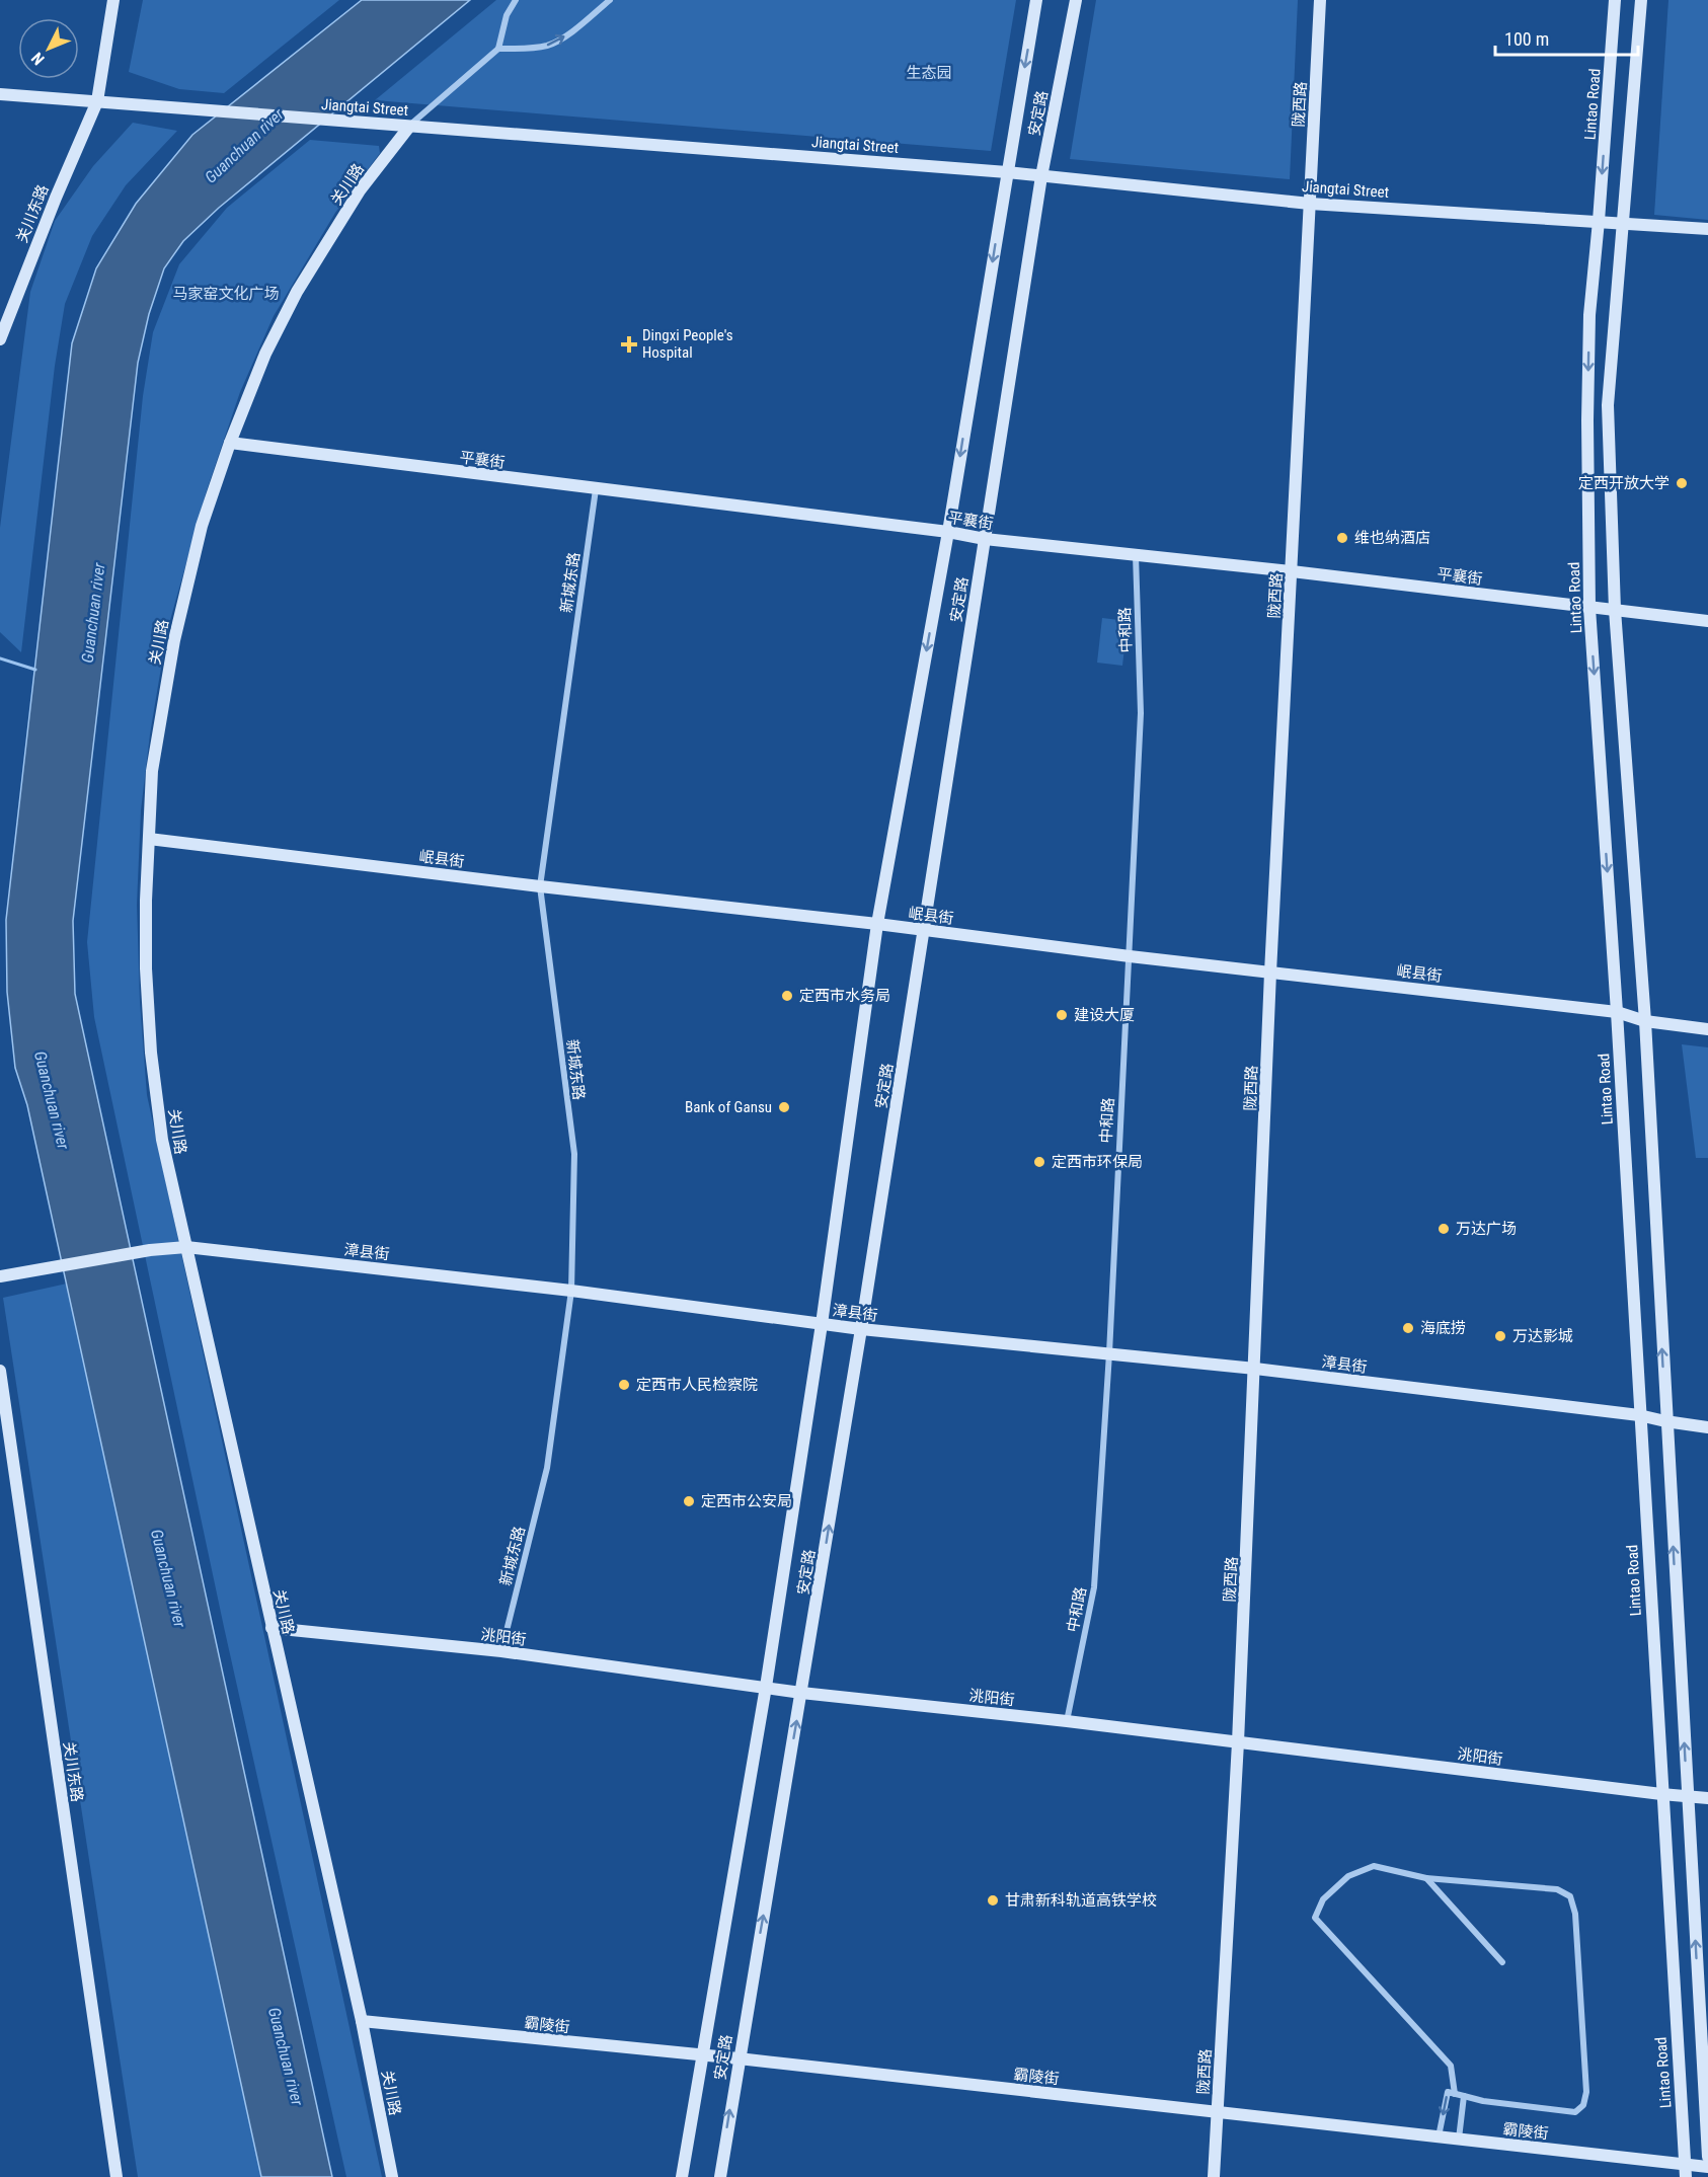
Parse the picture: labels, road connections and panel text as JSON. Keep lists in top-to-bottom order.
{
  "streets": {
    "street": [
      "陇西路",
      "Lintao Road",
      "Jiangtai Street",
      "安定路",
      "关川路",
      "关川东路",
      "平襄街",
      "新城东路",
      "中和路",
      "岷县街",
      "漳县街",
      "洮阳街",
      "霸陵街"
    ]
  },
  "crossings": [
    ["陇西路", "Jiangtai Street"],
    ["陇西路", "平襄街"],
    ["陇西路", "岷县街"],
    ["陇西路", "漳县街"],
    ["陇西路", "洮阳街"],
    ["陇西路", "霸陵街"],
    ["Lintao Road", "Jiangtai Street"],
    ["Lintao Road", "平襄街"],
    ["Lintao Road", "岷县街"],
    ["Lintao Road", "漳县街"],
    ["Lintao Road", "洮阳街"],
    ["Lintao Road", "霸陵街"],
    ["Jiangtai Street", "安定路"],
    ["Jiangtai Street", "关川路"],
    ["Jiangtai Street", "关川东路"],
    ["安定路", "平襄街"],
    ["安定路", "岷县街"],
    ["安定路", "漳县街"],
    ["安定路", "洮阳街"],
    ["安定路", "霸陵街"],
    ["关川路", "平襄街"],
    ["关川路", "岷县街"],
    ["关川路", "漳县街"],
    ["关川路", "洮阳街"],
    ["关川路", "霸陵街"],
    ["平襄街", "新城东路"],
    ["平襄街", "中和路"],
    ["新城东路", "岷县街"],
    ["新城东路", "漳县街"],
    ["新城东路", "洮阳街"],
    ["中和路", "岷县街"],
    ["中和路", "漳县街"],
    ["中和路", "洮阳街"]
  ],
  "water": ["Guanchuan river"],
  "parks": ["生态园", "马家窑文化广场"],
  "places": {
    "health": ["Dingxi People's Hospital"],
    "other": [
      "定西开放大学",
      "维也纳酒店",
      "定西市水务局",
      "建设大厦",
      "Bank of Gansu",
      "定西市环保局",
      "万达广场",
      "海底捞",
      "万达影城",
      "定西市人民检察院",
      "定西市公安局",
      "甘肃新科轨道高铁学校"
    ]
  },
  "scale_bar": "100 m",
  "north": "bottom left"
}
